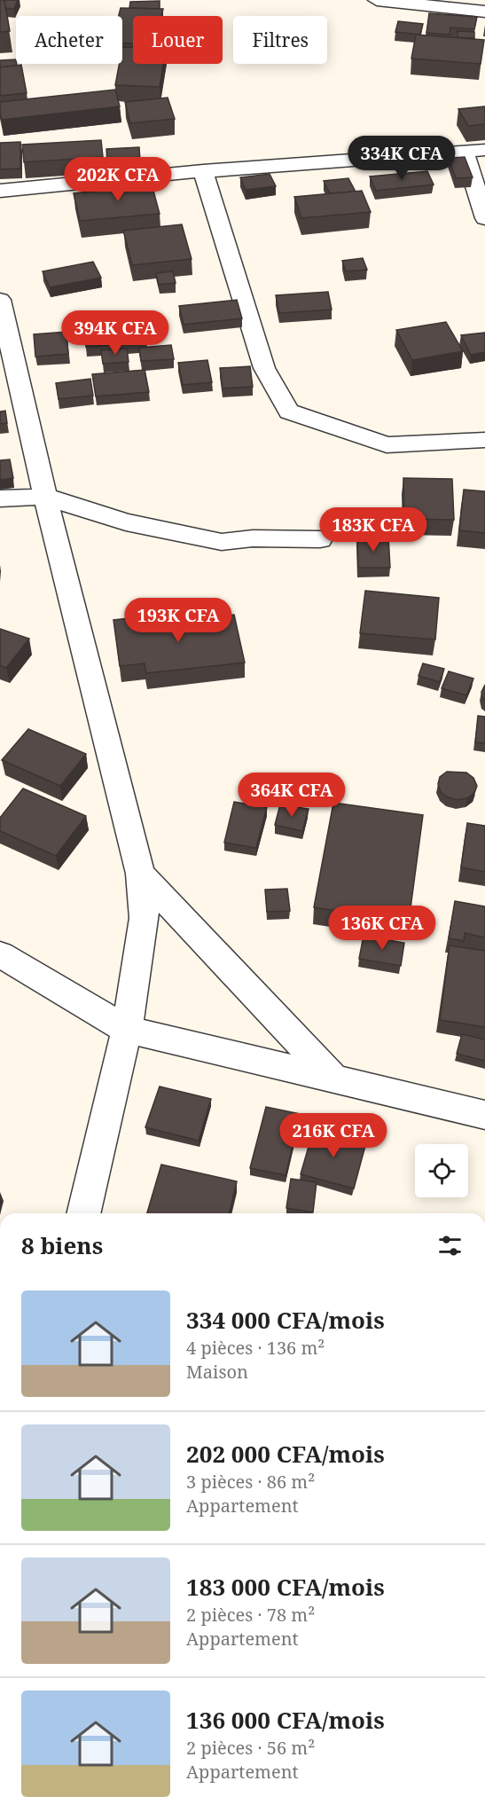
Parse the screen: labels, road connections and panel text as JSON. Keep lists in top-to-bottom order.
{
  "page": {
    "chip": ["Acheter", "Louer", "Filtres"],
    "price": [
      "334K CFA",
      "202K CFA",
      "394K CFA",
      "183K CFA",
      "193K CFA",
      "364K CFA",
      "136K CFA",
      "216K CFA"
    ],
    "heading": "8 biens",
    "list": [
      {
        "name": "334 000 CFA/mois",
        "note": "4 pièces · 136 m² · Maison"
      },
      {
        "name": "202 000 CFA/mois",
        "note": "3 pièces · 86 m² · Appartement"
      },
      {
        "name": "183 000 CFA/mois",
        "note": "2 pièces · 78 m² · Appartement"
      },
      {
        "name": "136 000 CFA/mois",
        "note": "2 pièces · 56 m² · Appartement"
      }
    ]
  }
}
